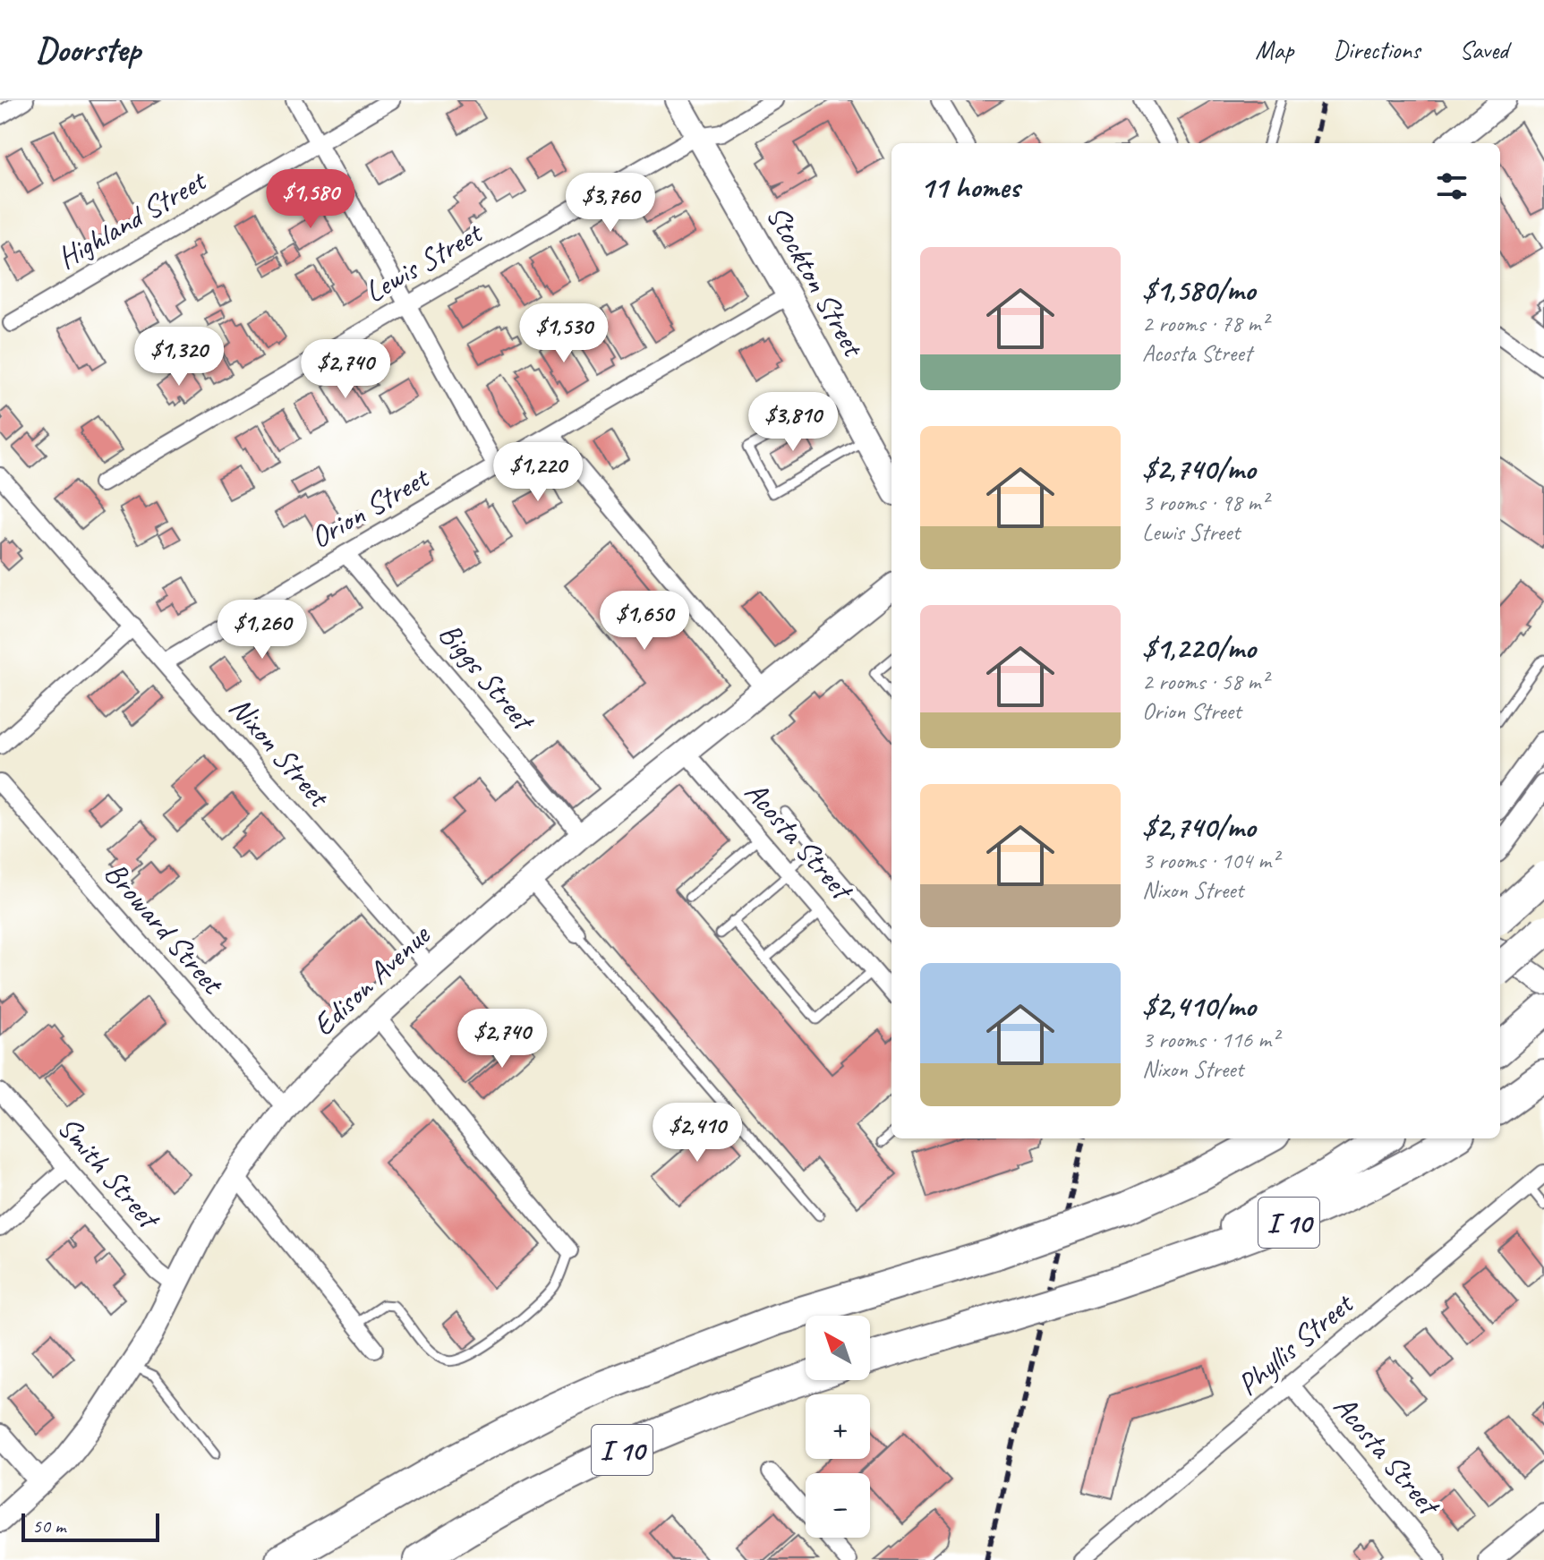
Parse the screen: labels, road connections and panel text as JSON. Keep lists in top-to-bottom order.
{
  "streets": {
    "highway": ["I 10"],
    "main road": ["Stockton Street", "Edison Avenue"],
    "street": [
      "Highland Street",
      "Lewis Street",
      "Orion Street",
      "Biggs Street",
      "Nixon Street",
      "Acosta Street",
      "Broward Street",
      "Smith Street",
      "Phyllis Street"
    ]
  },
  "crossings": [
    ["Lewis Street", "Stockton Street"],
    ["Stockton Street", "Orion Street"],
    ["Orion Street", "Biggs Street"],
    ["Orion Street", "Nixon Street"],
    ["Biggs Street", "Edison Avenue"],
    ["Nixon Street", "Edison Avenue"],
    ["Acosta Street", "Edison Avenue"],
    ["Acosta Street", "Phyllis Street"],
    ["Broward Street", "Edison Avenue"],
    ["Edison Avenue", "Smith Street"]
  ],
  "scale_bar": "50 m",
  "north": "top left",
  "page": {
    "header": "Doorstep",
    "nav": ["Map", "Directions", "Saved"],
    "heading": "11 homes",
    "price": [
      "$1,580",
      "$3,760",
      "$1,530",
      "$1,320",
      "$2,740",
      "$3,810",
      "$1,220",
      "$1,650",
      "$1,260",
      "$2,740",
      "$2,410"
    ],
    "list": [
      {
        "name": "$1,580/mo",
        "note": "2 rooms · 78 m² · Acosta Street"
      },
      {
        "name": "$2,740/mo",
        "note": "3 rooms · 98 m² · Lewis Street"
      },
      {
        "name": "$1,220/mo",
        "note": "2 rooms · 58 m² · Orion Street"
      },
      {
        "name": "$2,740/mo",
        "note": "3 rooms · 104 m² · Nixon Street"
      },
      {
        "name": "$2,410/mo",
        "note": "3 rooms · 116 m² · Nixon Street"
      }
    ],
    "map_buttons": ["+", "−"],
    "scale": "50 m"
  }
}
